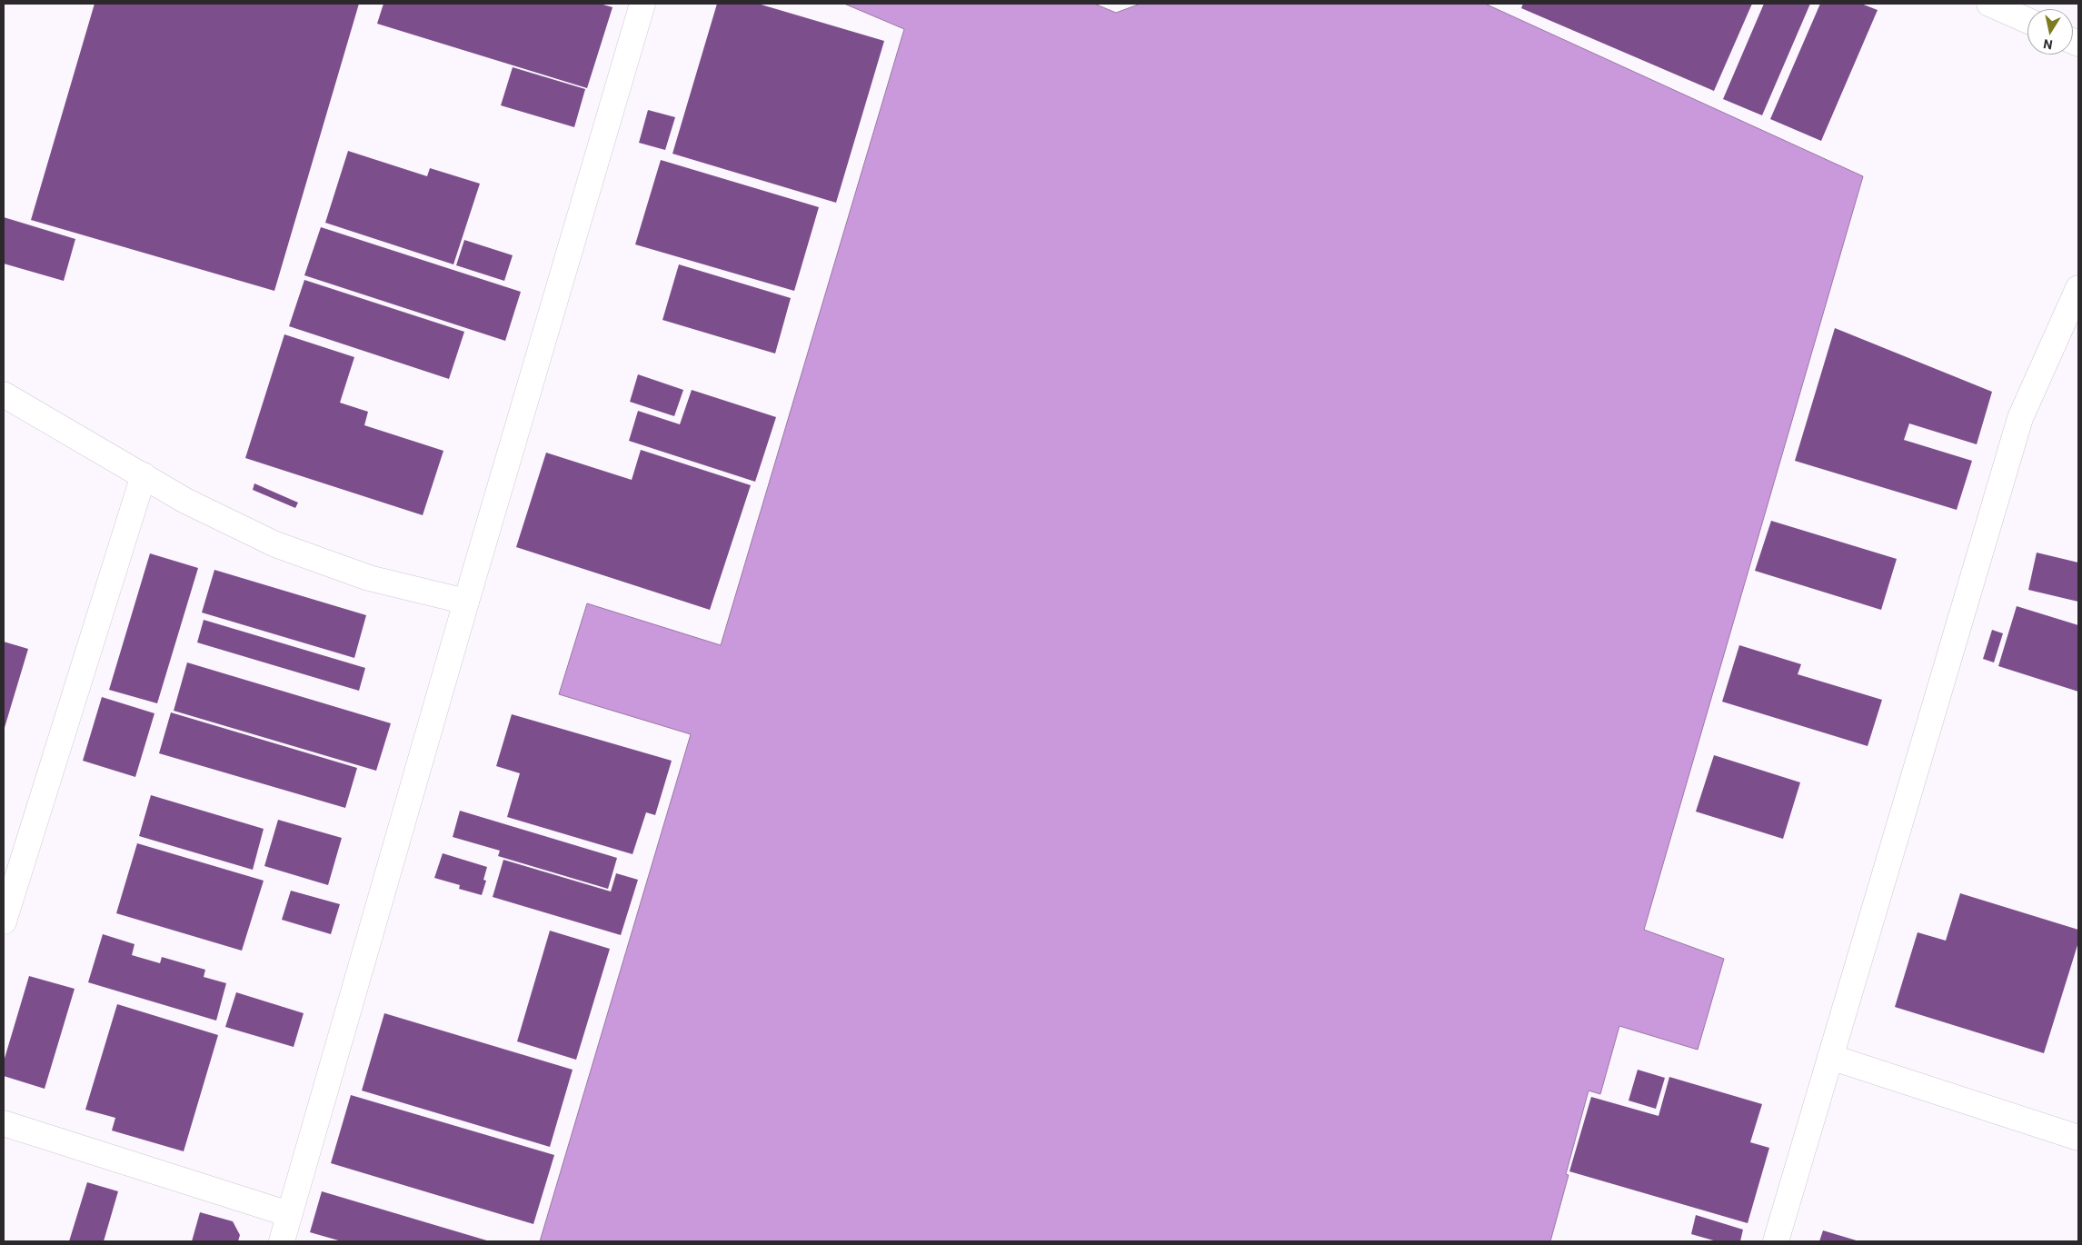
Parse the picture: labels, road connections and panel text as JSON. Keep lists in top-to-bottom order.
{
  "north": "bottom"
}
